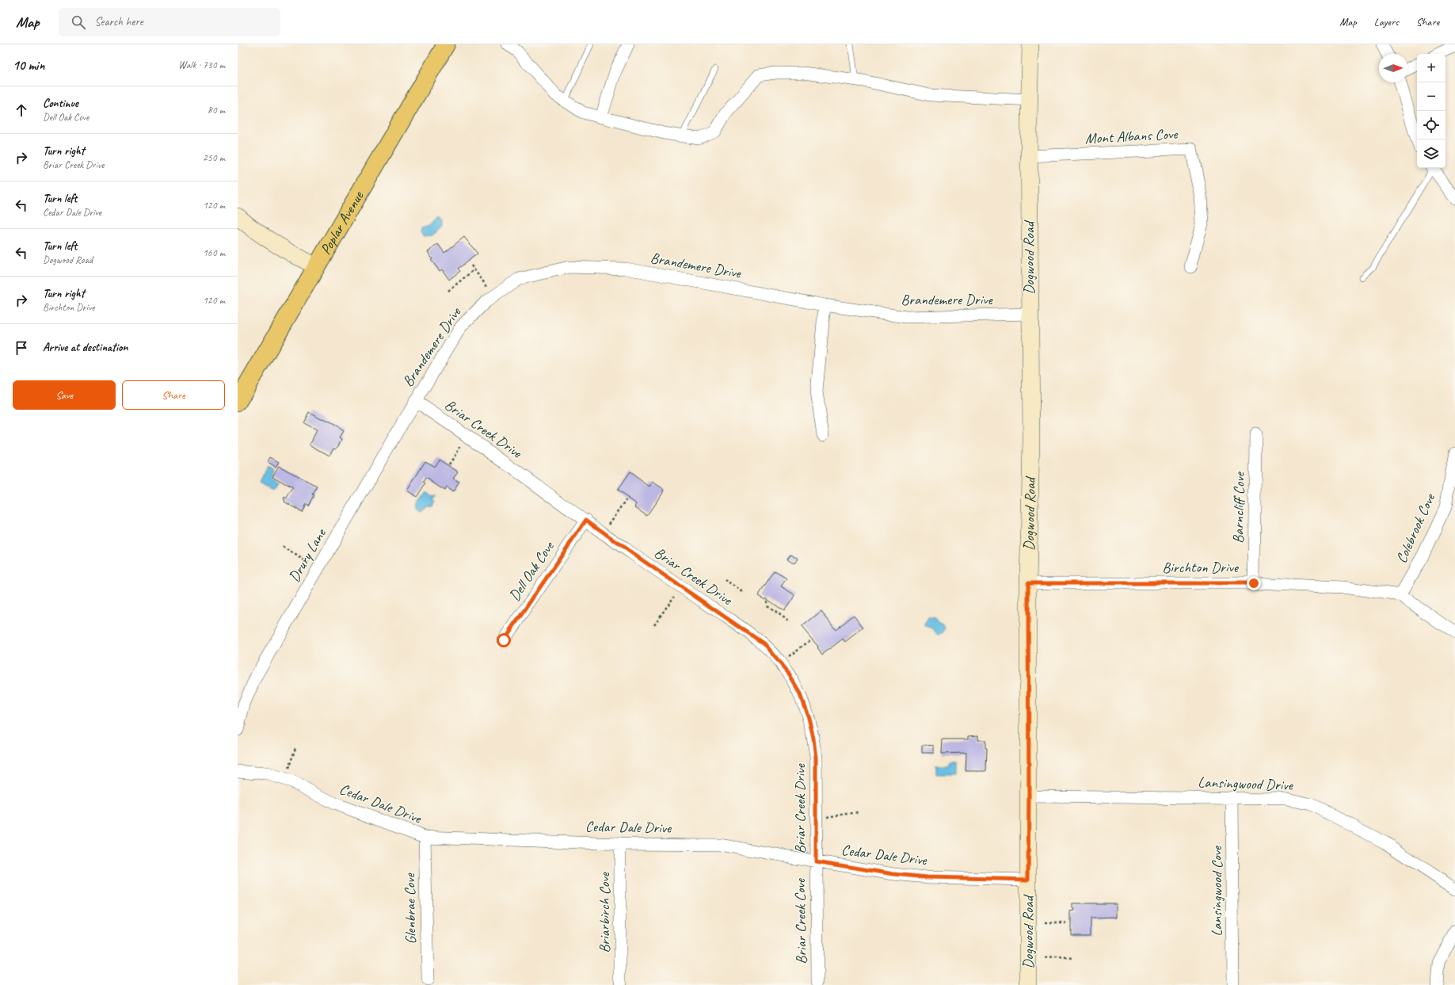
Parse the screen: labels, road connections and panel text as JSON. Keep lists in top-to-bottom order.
{
  "streets": {
    "main road": ["Poplar Avenue"],
    "street": [
      "Mont Albans Cove",
      "Dogwood Road",
      "Brandemere Drive",
      "Briar Creek Drive",
      "Barncliff Cove",
      "Colebrook Cove",
      "Drury Lane",
      "Birchton Drive",
      "Dell Oak Cove",
      "Lansingwood Drive",
      "Cedar Dale Drive",
      "Lansingwood Cove",
      "Glenbrae Cove",
      "Briarbirch Cove",
      "Briar Creek Cove"
    ]
  },
  "crossings": [
    ["Mont Albans Cove", "Dogwood Road"],
    ["Dogwood Road", "Brandemere Drive"],
    ["Dogwood Road", "Birchton Drive"],
    ["Dogwood Road", "Lansingwood Drive"],
    ["Dogwood Road", "Cedar Dale Drive"],
    ["Brandemere Drive", "Briar Creek Drive"],
    ["Brandemere Drive", "Drury Lane"],
    ["Briar Creek Drive", "Drury Lane"],
    ["Briar Creek Drive", "Dell Oak Cove"],
    ["Briar Creek Drive", "Cedar Dale Drive"],
    ["Briar Creek Drive", "Briar Creek Cove"],
    ["Barncliff Cove", "Birchton Drive"],
    ["Colebrook Cove", "Birchton Drive"],
    ["Lansingwood Drive", "Lansingwood Cove"],
    ["Cedar Dale Drive", "Glenbrae Cove"],
    ["Cedar Dale Drive", "Briarbirch Cove"],
    ["Cedar Dale Drive", "Briar Creek Cove"]
  ],
  "north": "right",
  "page": {
    "header": "Map",
    "search": "Search here",
    "nav": ["Map", "Layers", "Share"],
    "heading": ["10 min", "Walk · 730 m"],
    "map_buttons": ["+", "−"],
    "list": [
      ["Continue", "Dell Oak Cove", "80 m"],
      ["Turn right", "Briar Creek Drive", "250 m"],
      ["Turn left", "Cedar Dale Drive", "120 m"],
      ["Turn left", "Dogwood Road", "160 m"],
      ["Turn right", "Birchton Drive", "120 m"],
      "Arrive at destination"
    ],
    "buttons": ["Save", "Share"]
  }
}
